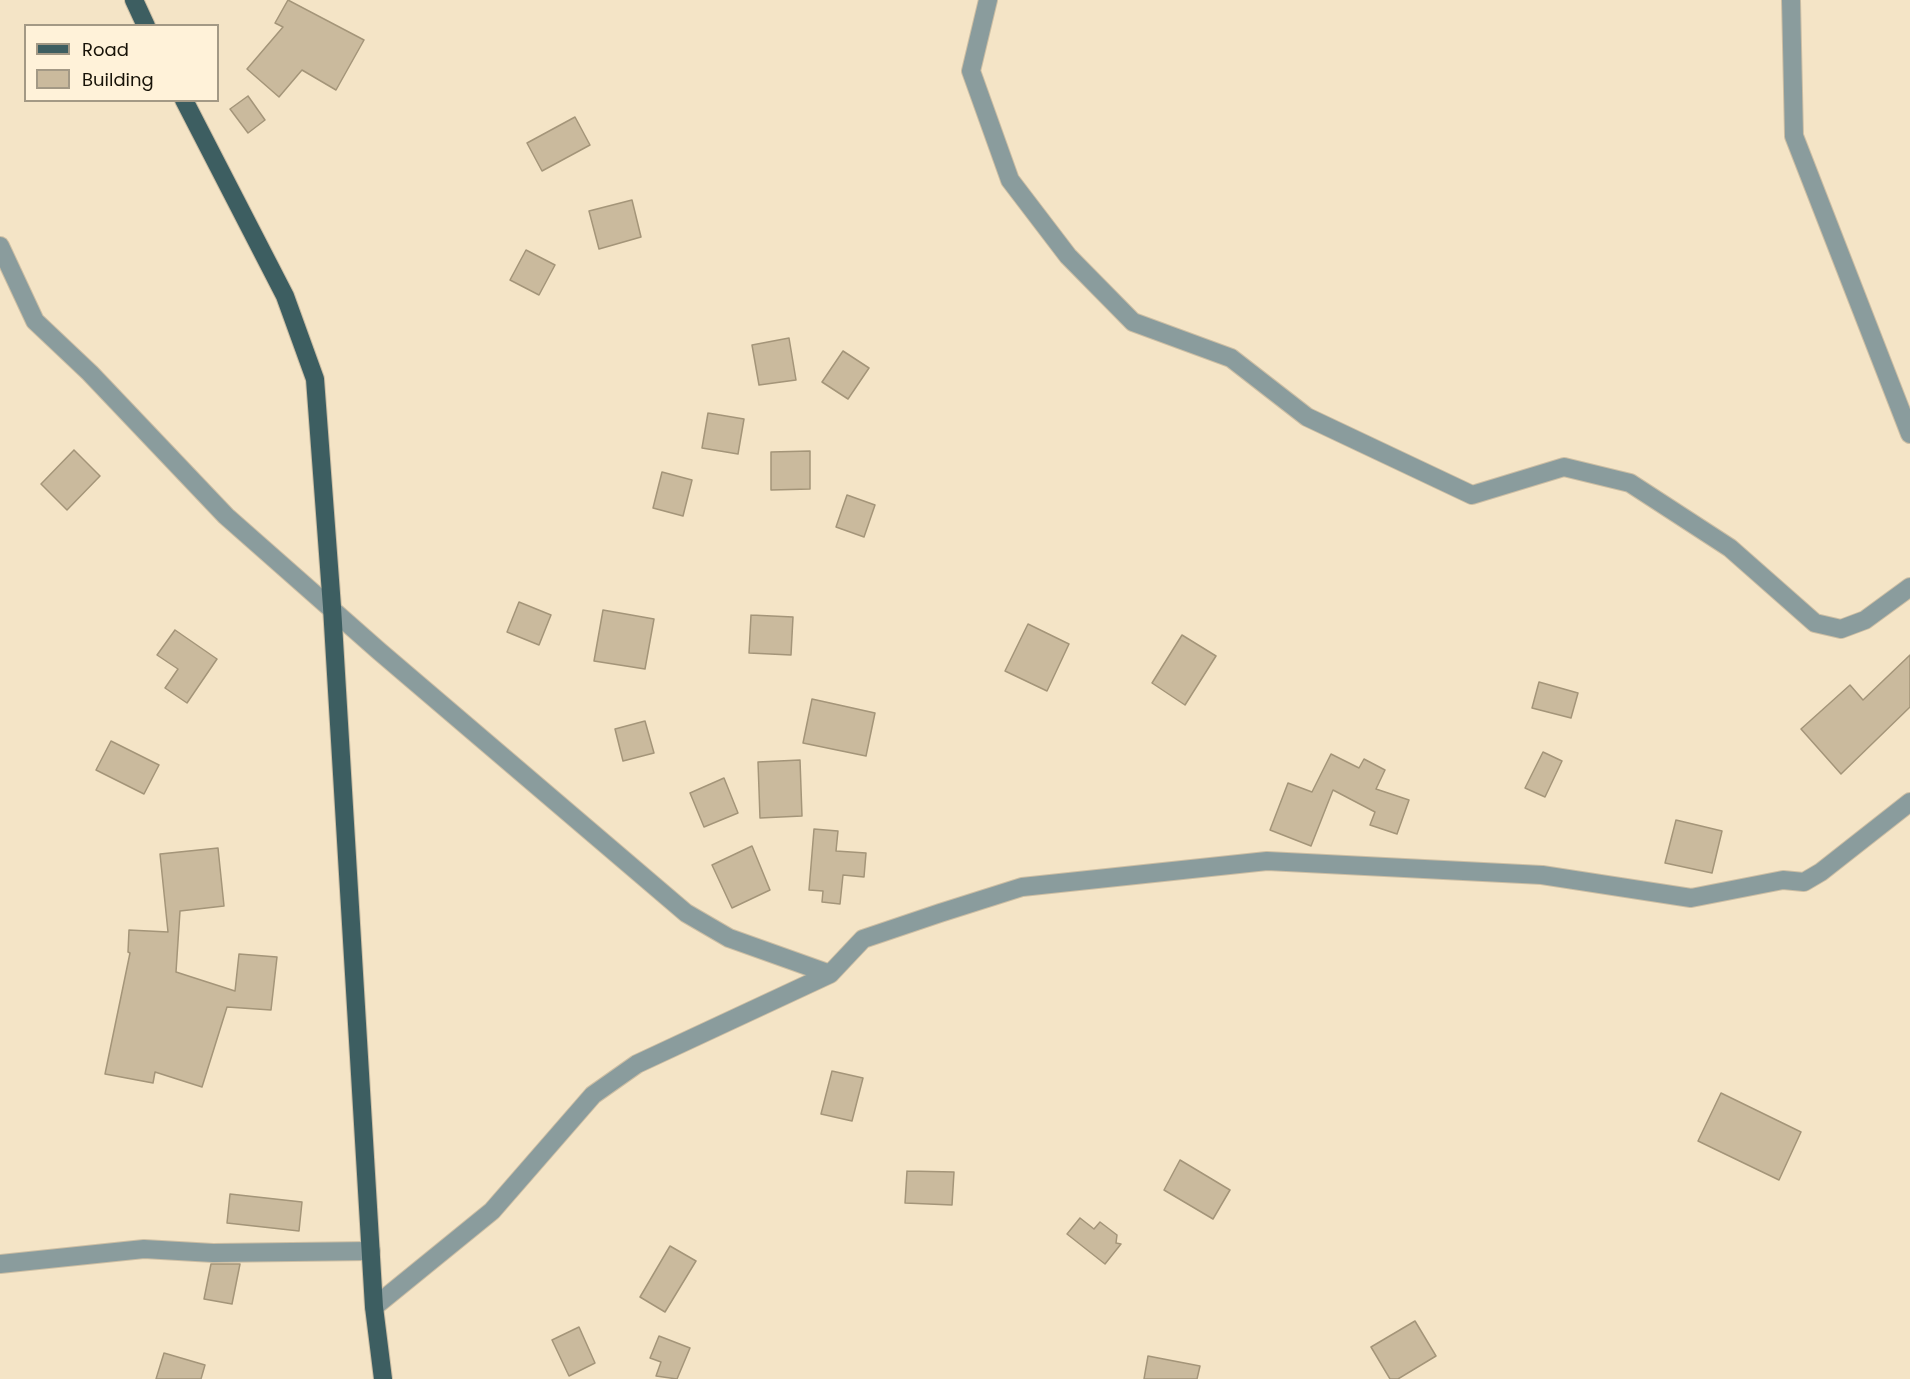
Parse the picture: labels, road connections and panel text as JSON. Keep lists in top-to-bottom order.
{
  "legend": ["Road", "Building"]
}
